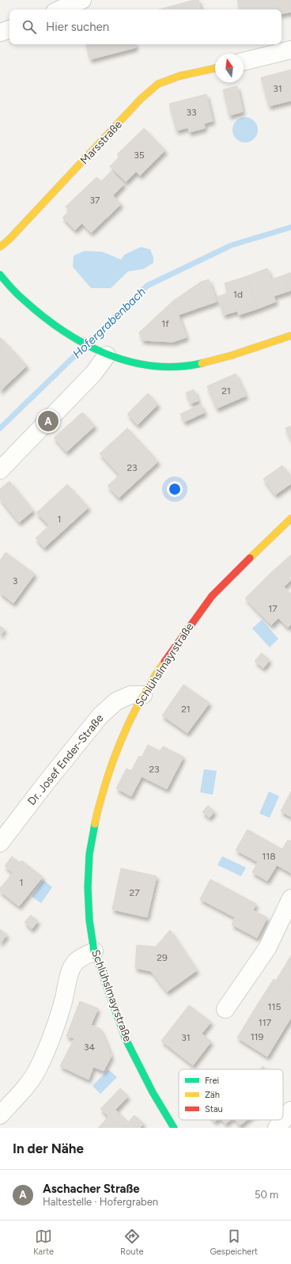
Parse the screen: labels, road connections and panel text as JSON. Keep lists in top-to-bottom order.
{
  "streets": {
    "street": ["Marsstraße", "Schlühslmayrstraße", "Dr. Josef Ender-Straße"]
  },
  "crossings": [
    ["Schlühslmayrstraße", "Dr. Josef Ender-Straße"]
  ],
  "water": ["Hofergrabenbach"],
  "house_numbers": [
    "31",
    "33",
    "35",
    "37",
    "1d",
    "1f",
    "21",
    "23",
    "1",
    "3",
    "17",
    "21",
    "23",
    "118",
    "1",
    "27",
    "29",
    "115",
    "117",
    "119",
    "31",
    "34"
  ],
  "legend": ["Frei", "Zäh", "Stau"],
  "north": "top",
  "page": {
    "search": "Hier suchen",
    "pins": "A",
    "heading": "In der Nähe",
    "list": [
      {
        "mark": "A",
        "name": "Aschacher Straße",
        "note": "Haltestelle · Hofergraben",
        "value": "50 m"
      }
    ],
    "nav": ["Karte", "Route", "Gespeichert"]
  }
}
